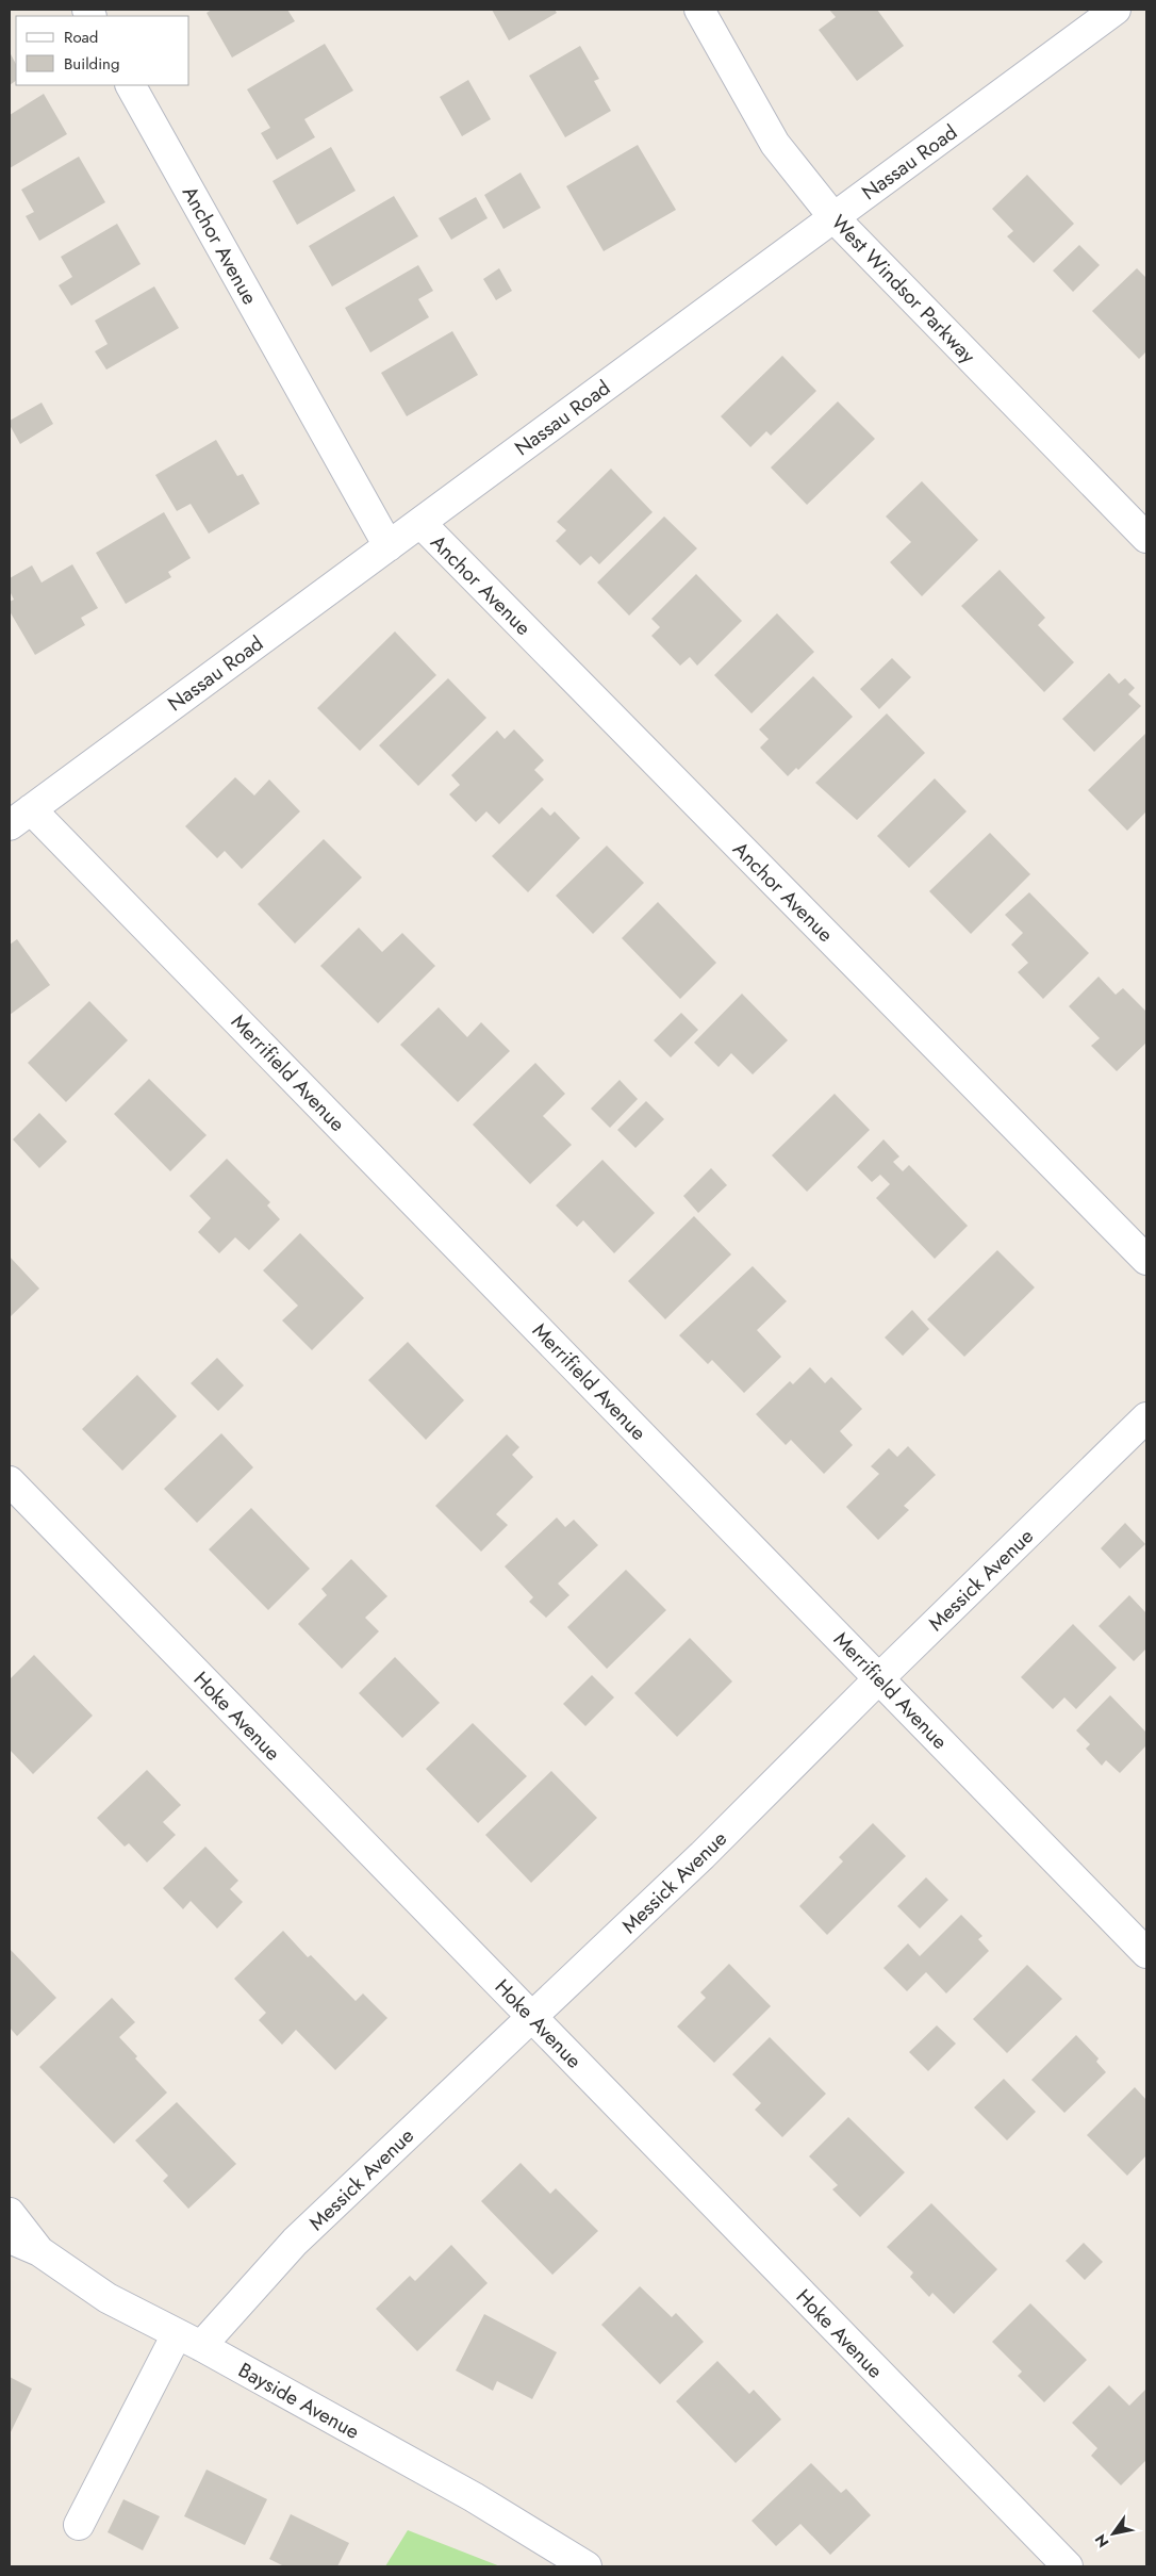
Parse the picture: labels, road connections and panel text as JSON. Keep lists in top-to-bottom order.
{
  "streets": {
    "street": [
      "Nassau Road",
      "Anchor Avenue",
      "West Windsor Parkway",
      "Merrifield Avenue",
      "Messick Avenue",
      "Hoke Avenue",
      "Bayside Avenue"
    ]
  },
  "crossings": [
    ["Nassau Road", "Anchor Avenue"],
    ["Nassau Road", "West Windsor Parkway"],
    ["Nassau Road", "Merrifield Avenue"],
    ["Merrifield Avenue", "Messick Avenue"],
    ["Messick Avenue", "Hoke Avenue"],
    ["Messick Avenue", "Bayside Avenue"]
  ],
  "legend": ["Road", "Building"],
  "north": "bottom left"
}
